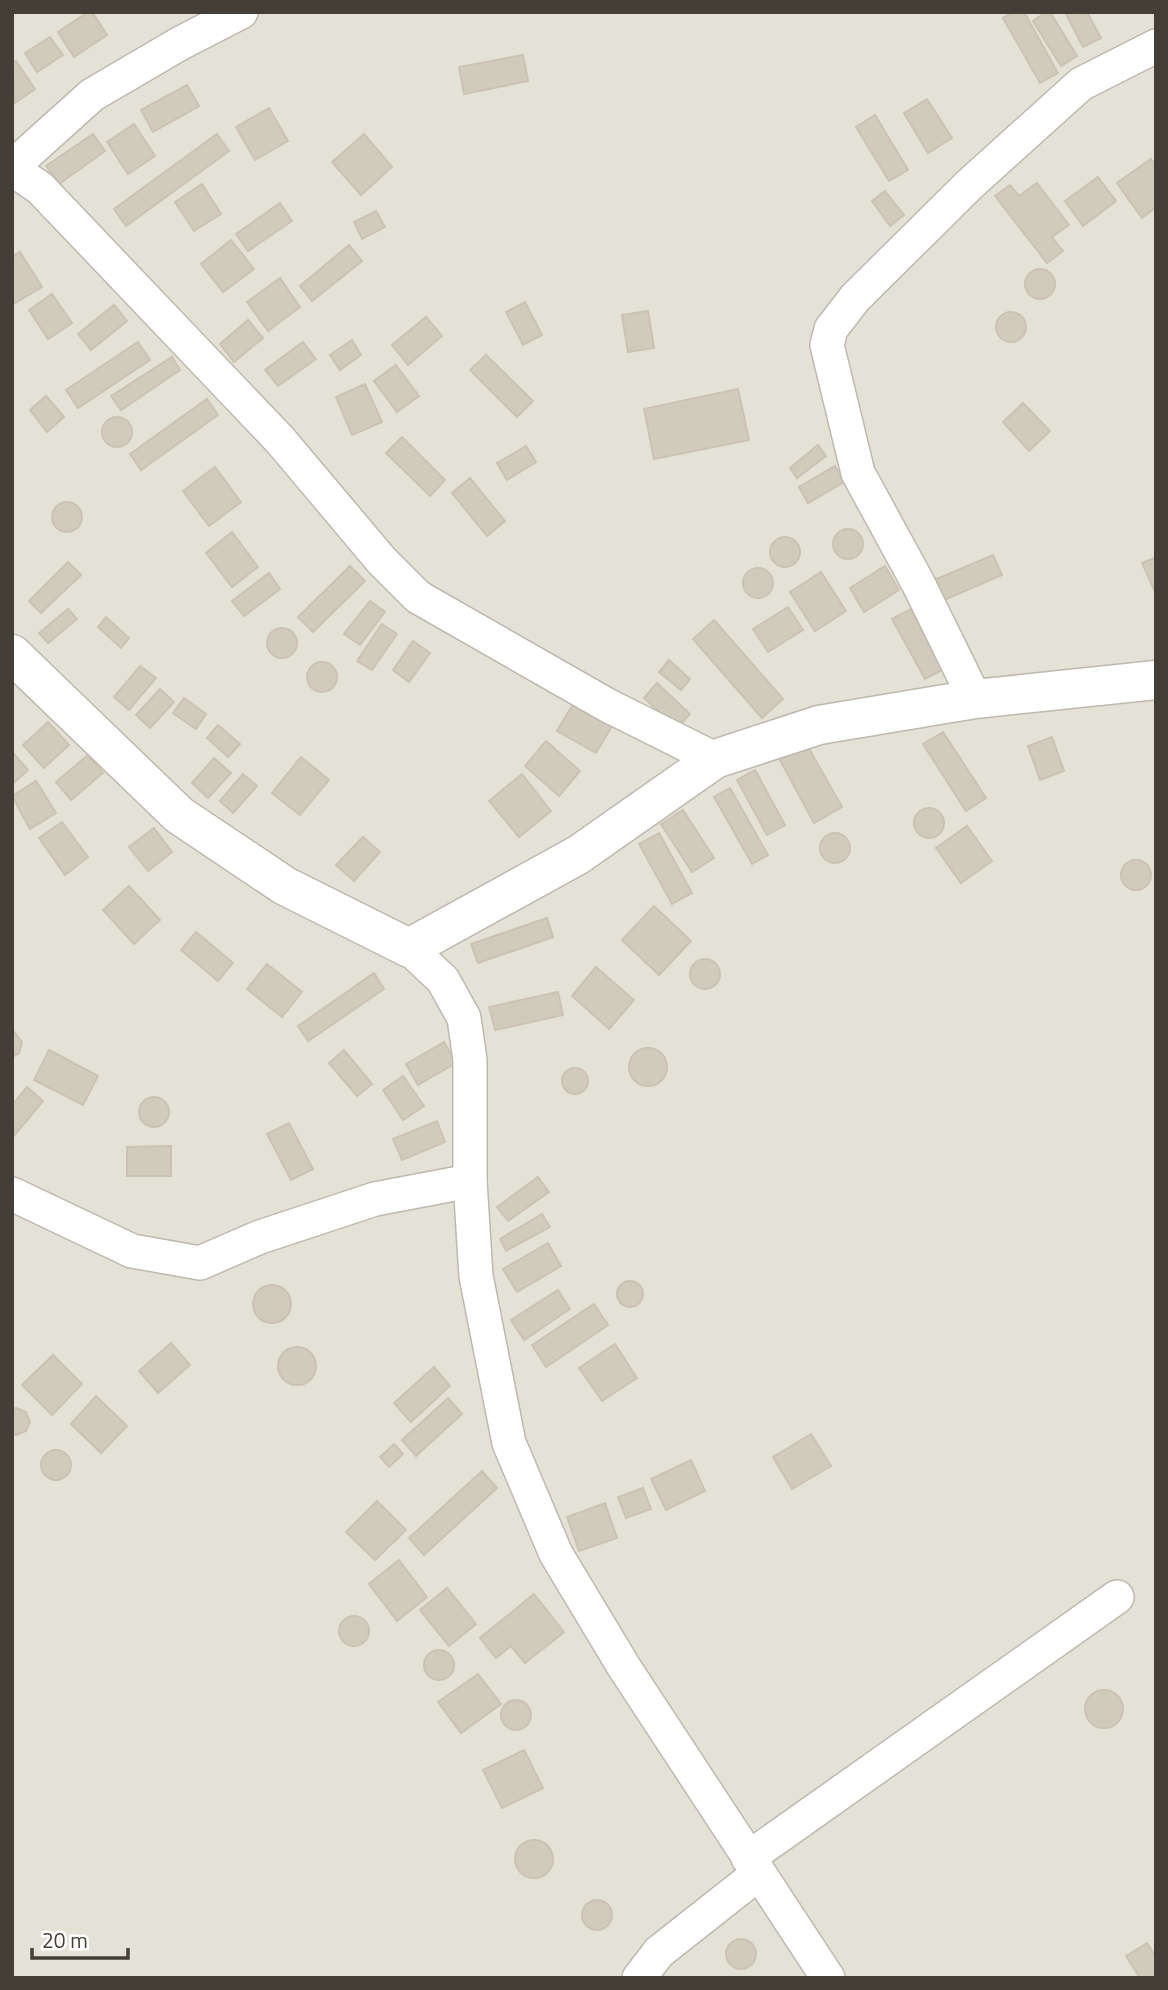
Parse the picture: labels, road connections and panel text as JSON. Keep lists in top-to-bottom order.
{
  "scale_bar": "20 m"
}
